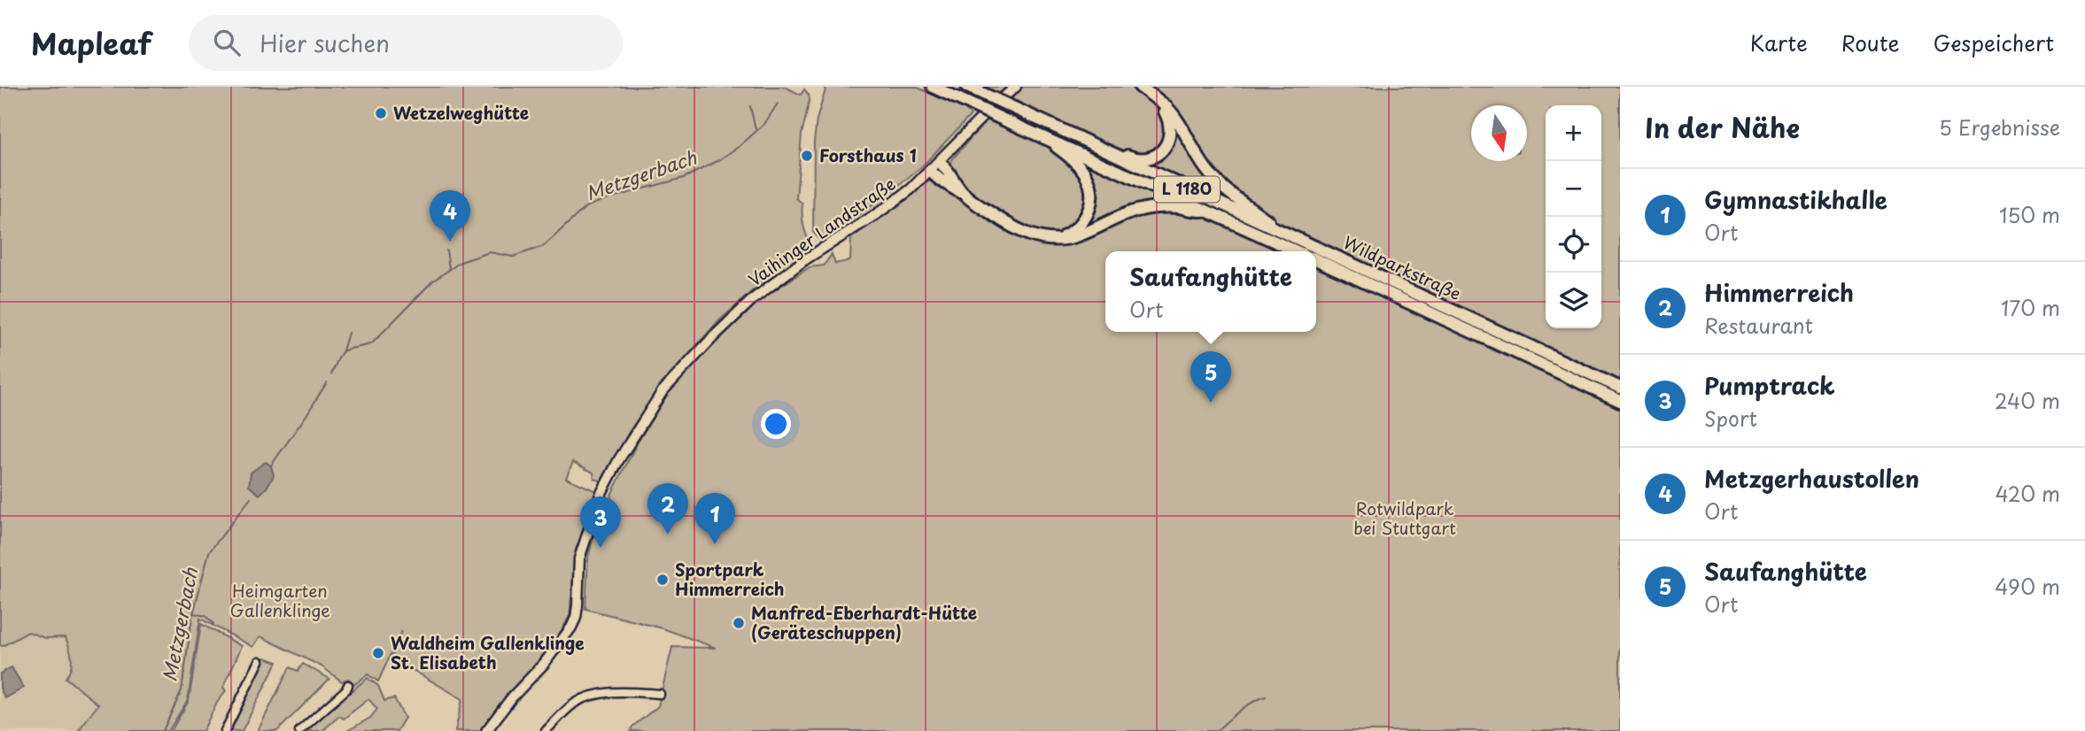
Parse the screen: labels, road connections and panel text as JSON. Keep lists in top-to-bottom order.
{
  "streets": {
    "highway": ["L 1180", "Wildparkstraße"],
    "street": ["Vaihinger Landstraße"]
  },
  "crossings": [
    ["L 1180", "Vaihinger Landstraße"],
    ["L 1180", "Wildparkstraße"]
  ],
  "water": ["Metzgerbach"],
  "parks": ["Rotwildpark bei Stuttgart", "Heimgarten Gallenklinge"],
  "places": [
    "Wetzelweghütte",
    "Forsthaus 1",
    "Sportpark Himmerreich",
    "Manfred-Eberhardt-Hütte (Geräteschuppen)",
    "Waldheim Gallenklinge St. Elisabeth"
  ],
  "north": "bottom",
  "page": {
    "header": "Mapleaf",
    "search": "Hier suchen",
    "nav": ["Karte", "Route", "Gespeichert"],
    "heading": ["In der Nähe", "5 Ergebnisse"],
    "map_buttons": ["+", "−"],
    "list": [
      {
        "mark": "1",
        "name": "Gymnastikhalle",
        "note": "Ort",
        "value": "150 m"
      },
      {
        "mark": "2",
        "name": "Himmerreich",
        "note": "Restaurant",
        "value": "170 m"
      },
      {
        "mark": "3",
        "name": "Pumptrack",
        "note": "Sport",
        "value": "240 m"
      },
      {
        "mark": "4",
        "name": "Metzgerhaustollen",
        "note": "Ort",
        "value": "420 m"
      },
      {
        "mark": "5",
        "name": "Saufanghütte",
        "note": "Ort",
        "value": "490 m"
      }
    ],
    "pins": [
      "4",
      "5",
      "2",
      "1",
      "3"
    ],
    "popup": ["Saufanghütte", "Ort"]
  }
}
